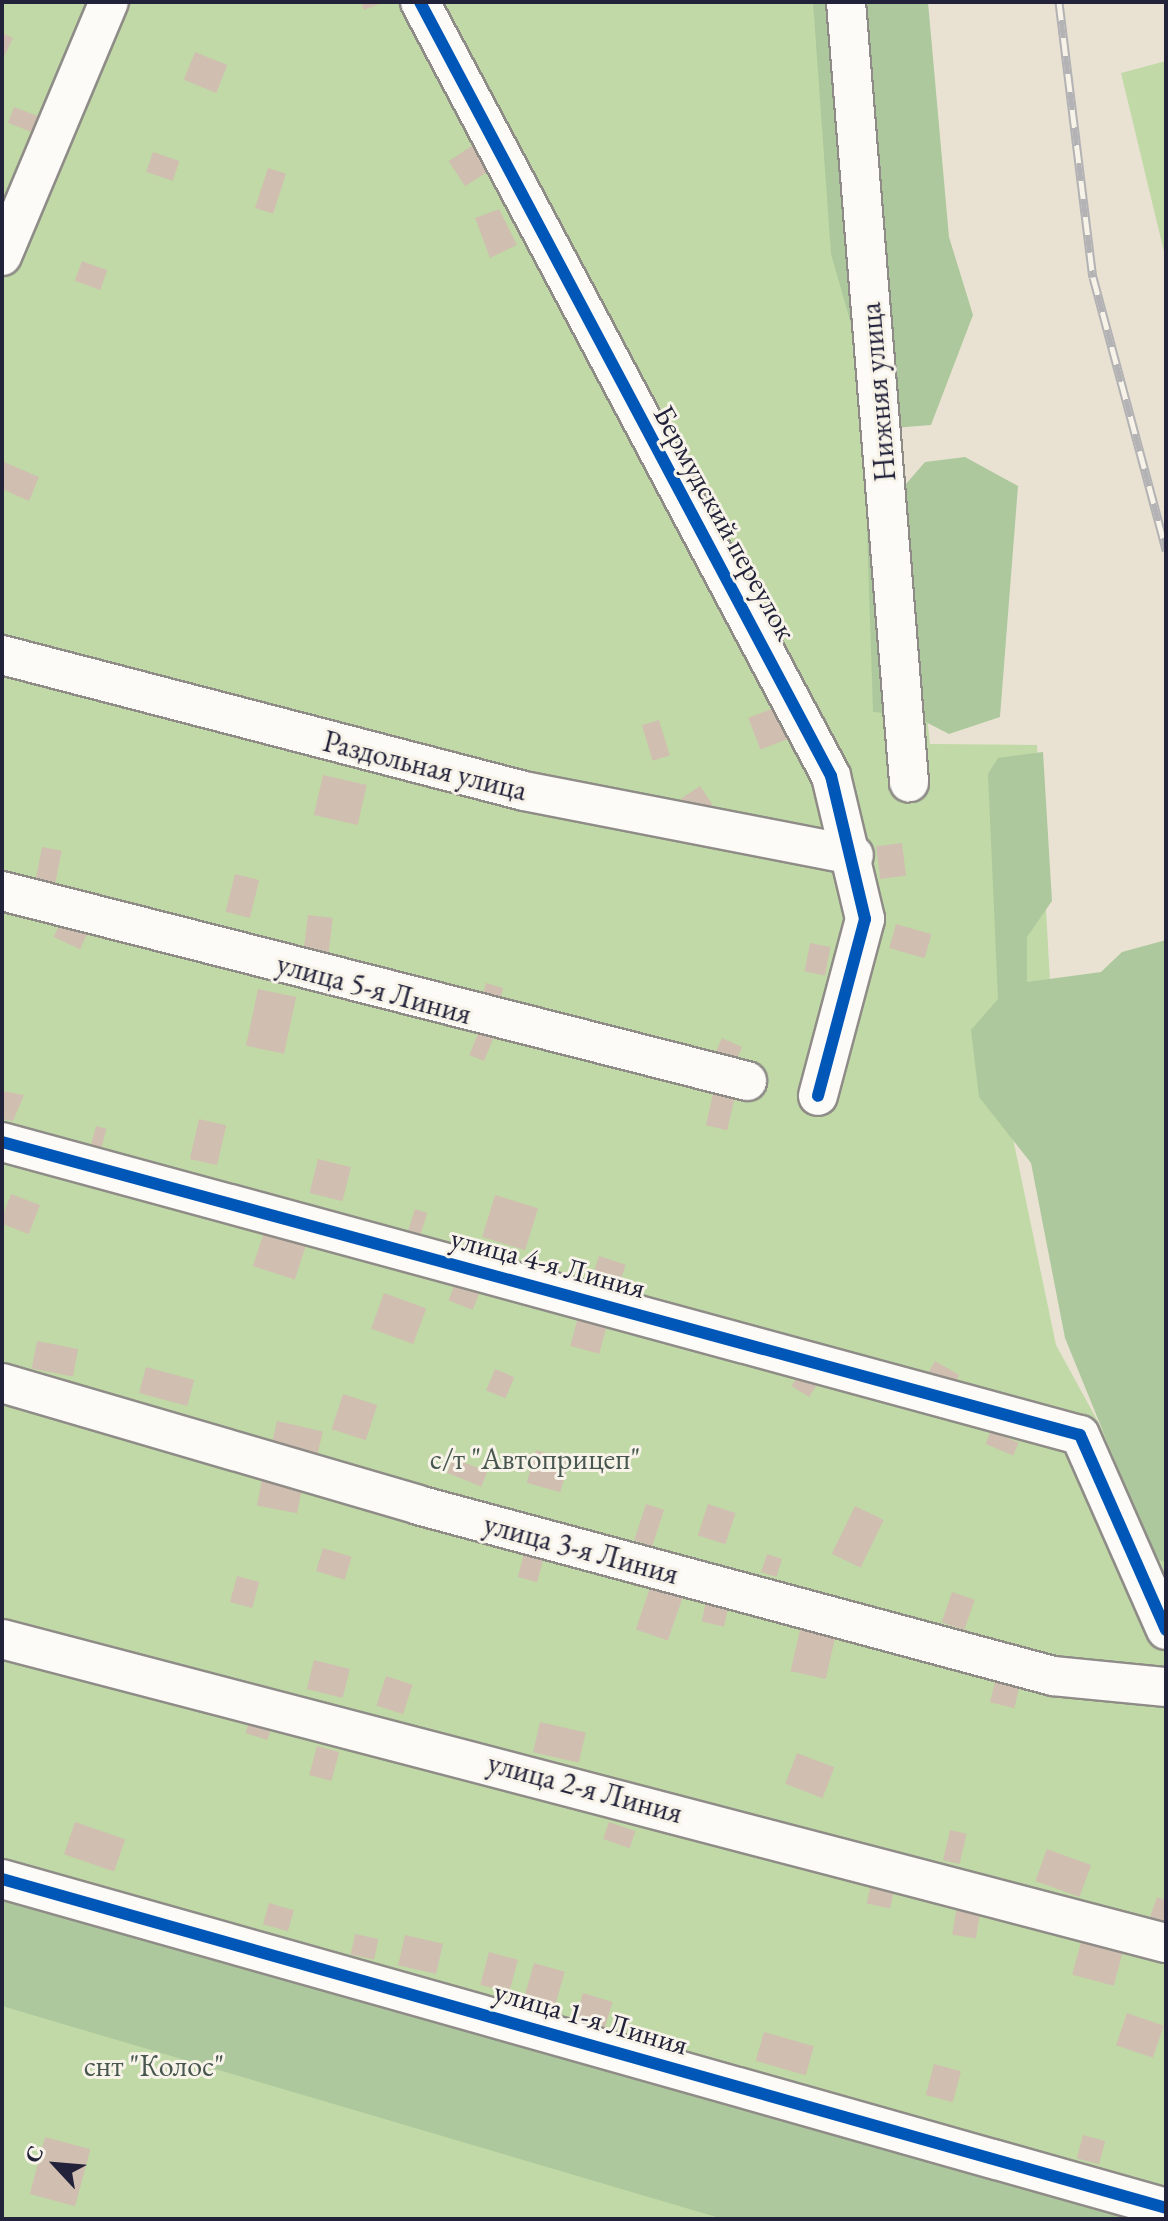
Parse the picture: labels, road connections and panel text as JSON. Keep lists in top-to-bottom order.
{
  "streets": {
    "street": [
      "Нижняя улица",
      "Бермудский переулок",
      "Раздольная улица",
      "улица 5-я Линия",
      "улица 4-я Линия",
      "улица 3-я Линия",
      "улица 2-я Линия",
      "улица 1-я Линия"
    ]
  },
  "crossings": [
    ["Бермудский переулок", "Раздольная улица"]
  ],
  "parks": ["с/т \"Автоприцеп\"", "снт \"Колос\""],
  "north": "top left"
}
